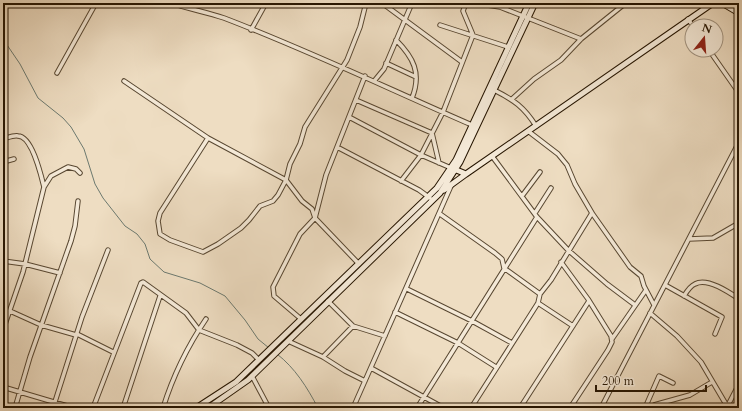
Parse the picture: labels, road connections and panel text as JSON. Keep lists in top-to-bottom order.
{
  "scale_bar": "200 m",
  "north": "top"
}
